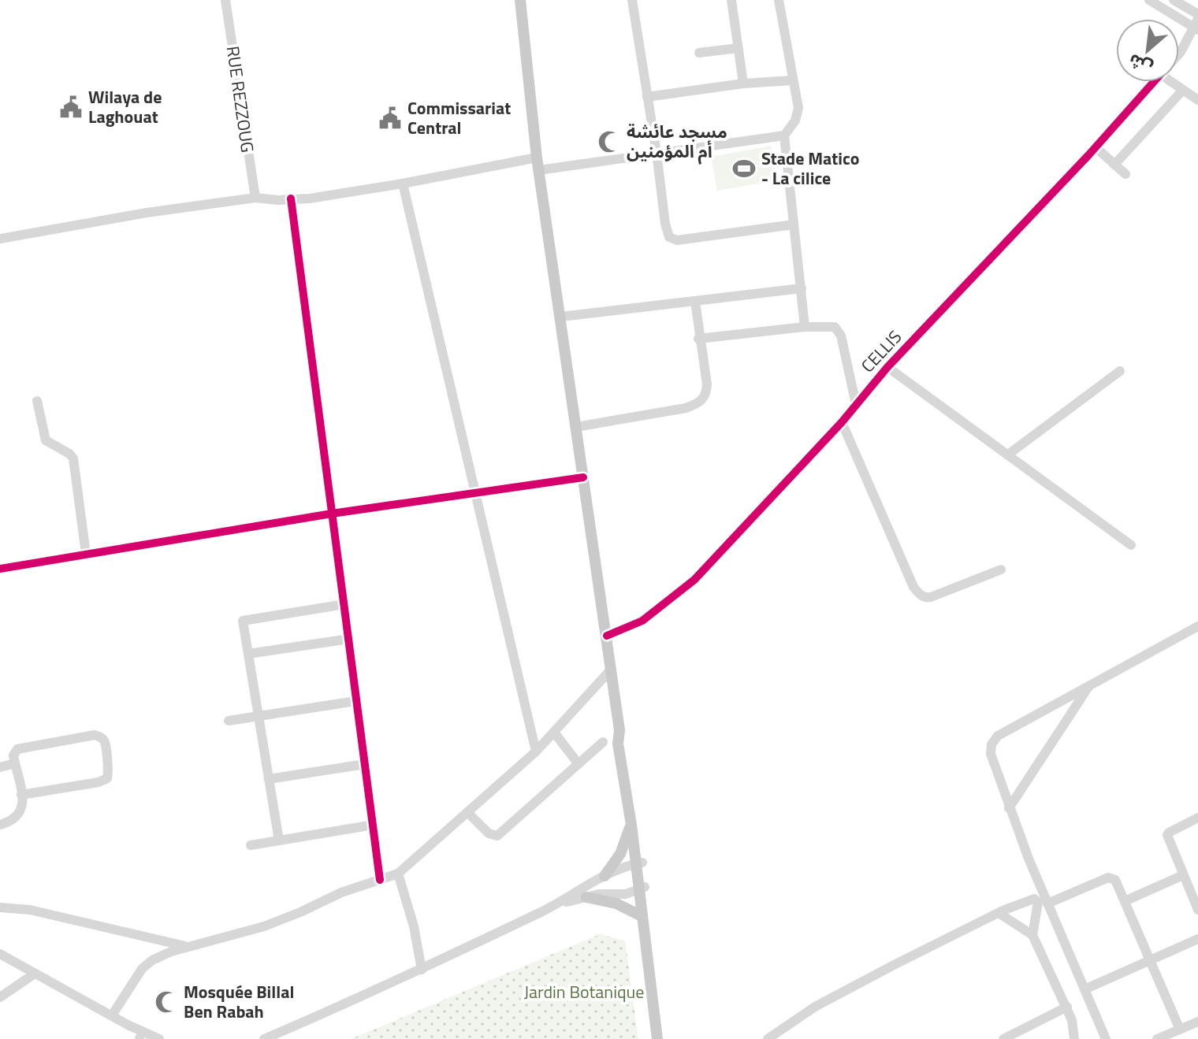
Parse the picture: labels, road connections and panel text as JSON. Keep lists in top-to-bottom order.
{
  "streets": {
    "street": ["RUE REZZOUG", "CELLIS"]
  },
  "parks": ["Jardin Botanique"],
  "places": {
    "public building": ["Wilaya de Laghouat", "Commissariat Central"],
    "mosque": ["مسجد عائشة أم المؤمنين", "Mosquée Billal Ben Rabah"],
    "sports": ["Stade Matico - La cilice"]
  },
  "north": "bottom left"
}
